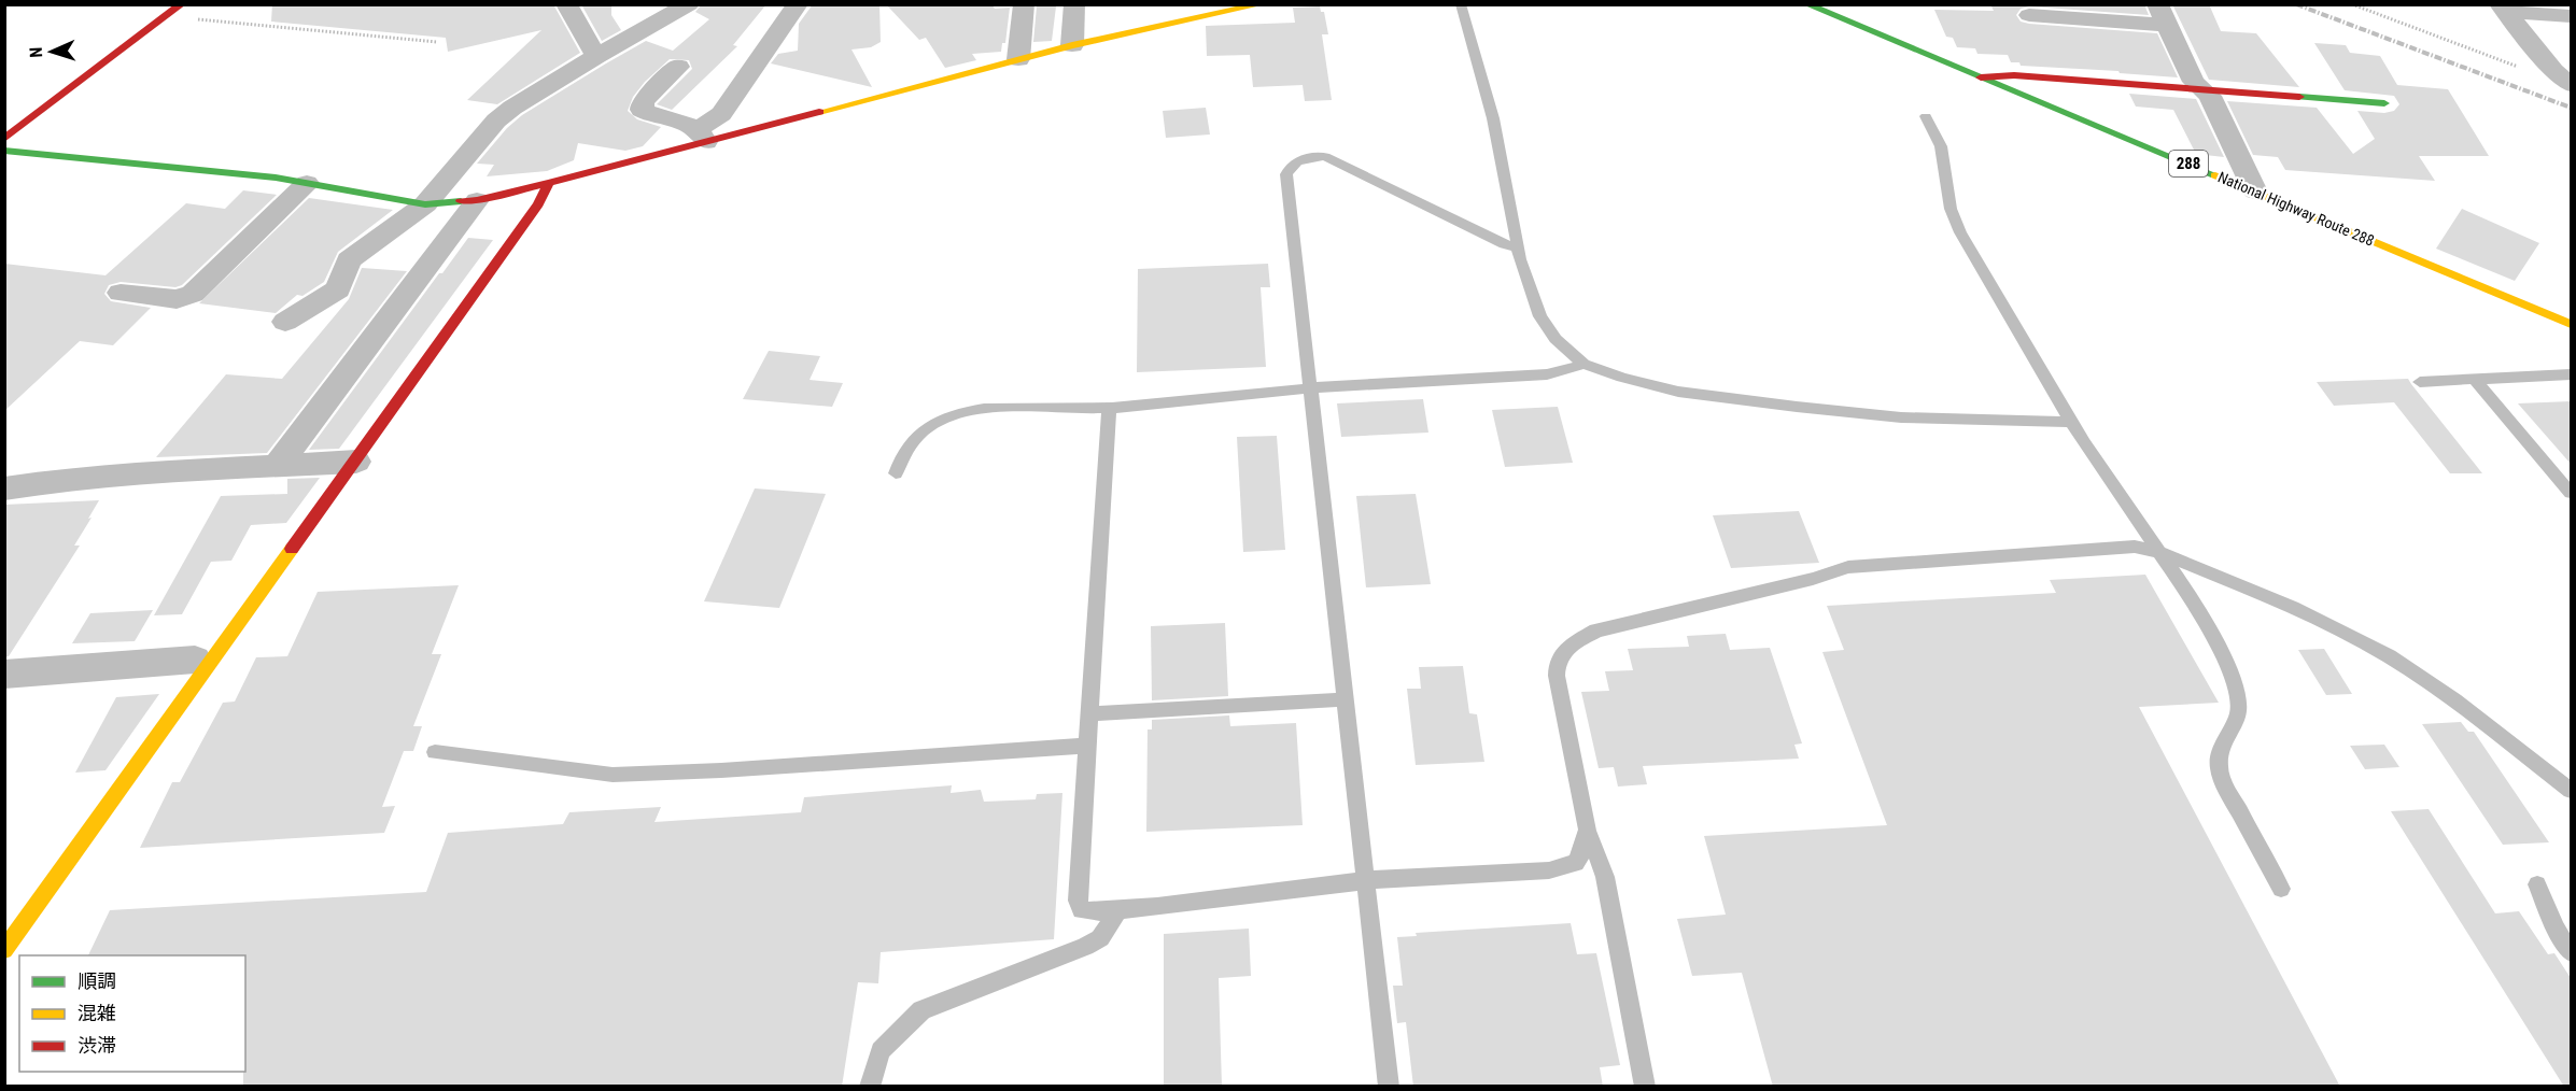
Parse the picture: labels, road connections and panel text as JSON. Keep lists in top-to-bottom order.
{
  "streets": {
    "main road": ["288", "National Highway Route 288"]
  },
  "legend": ["順調", "混雑", "渋滞"],
  "north": "left"
}
